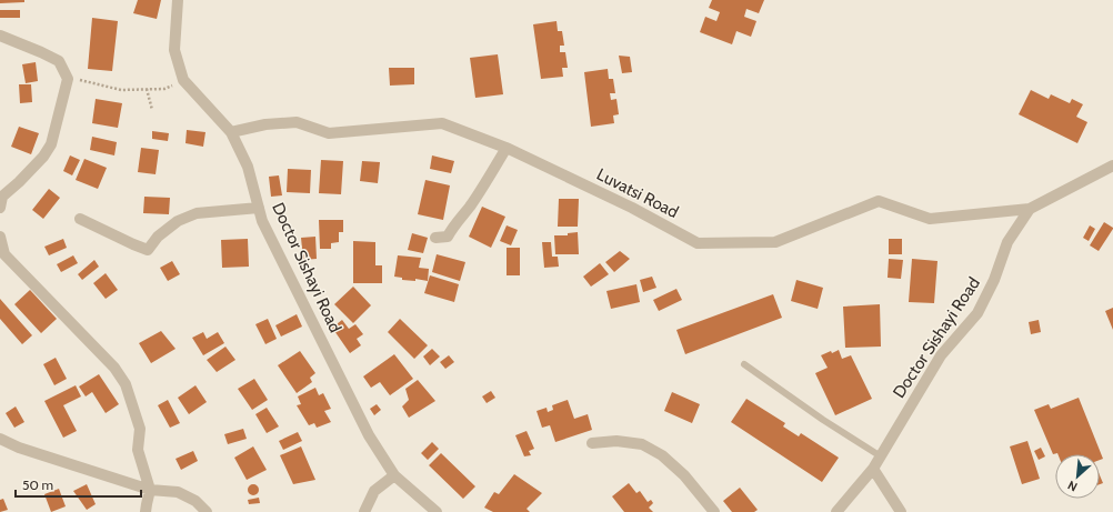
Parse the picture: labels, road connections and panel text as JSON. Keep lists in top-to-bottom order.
{
  "streets": {
    "street": ["Luvatsi Road", "Doctor Sishayi Road"]
  },
  "crossings": [
    ["Luvatsi Road", "Doctor Sishayi Road"]
  ],
  "scale_bar": "50 m",
  "north": "bottom left"
}
